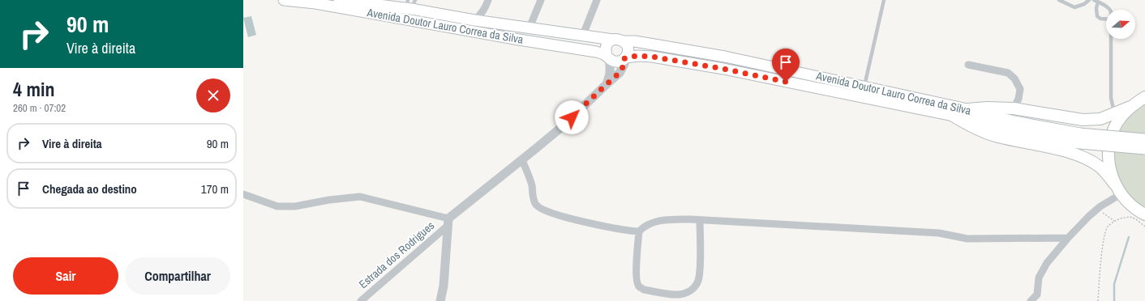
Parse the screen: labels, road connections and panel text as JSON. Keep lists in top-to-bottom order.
{
  "streets": {
    "main road": ["Avenida Doutor Lauro Correa da Silva"],
    "street": ["Estrada dos Rodrigues"]
  },
  "north": "right",
  "page": {
    "turn": ["90 m", "Vire à direita"],
    "heading": ["4 min", "260 m · 07:02"],
    "list": [
      {
        "name": "Vire à direita",
        "value": "90 m"
      },
      {
        "name": "Chegada ao destino",
        "value": "170 m"
      }
    ],
    "buttons": ["Sair", "Compartilhar"]
  }
}
